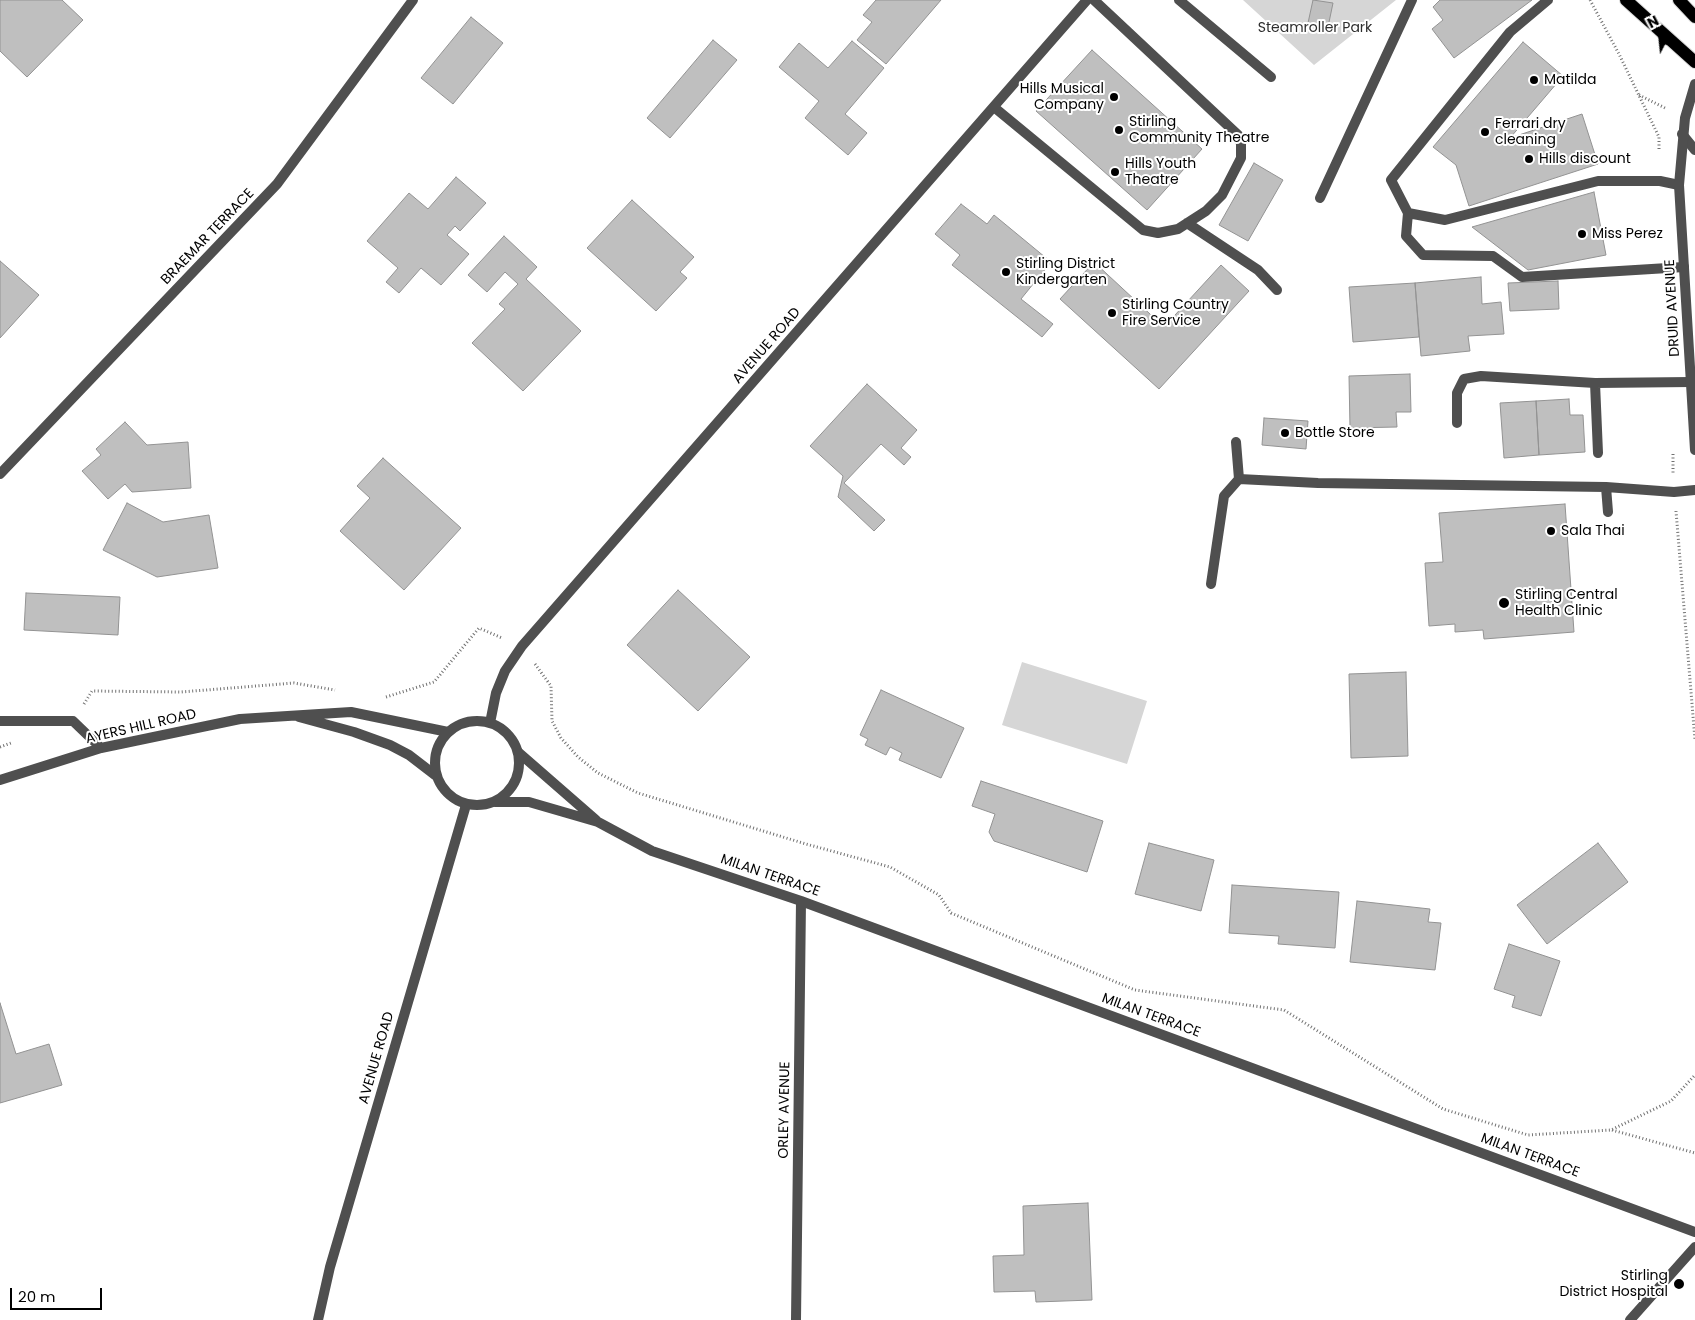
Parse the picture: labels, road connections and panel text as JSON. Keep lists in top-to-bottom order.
{
  "streets": {
    "street": [
      "BRAEMAR TERRACE",
      "DRUID AVENUE",
      "AVENUE ROAD",
      "AYERS HILL ROAD",
      "MILAN TERRACE",
      "ORLEY AVENUE"
    ]
  },
  "crossings": [
    ["AVENUE ROAD", "AYERS HILL ROAD"],
    ["AVENUE ROAD", "MILAN TERRACE"],
    ["AYERS HILL ROAD", "MILAN TERRACE"],
    ["MILAN TERRACE", "ORLEY AVENUE"]
  ],
  "parks": ["Steamroller Park"],
  "places": [
    "Matilda",
    "Hills Musical Company",
    "Stirling Community Theatre",
    "Ferrari dry cleaning",
    "Hills discount",
    "Hills Youth Theatre",
    "Miss Perez",
    "Stirling District Kindergarten",
    "Stirling Country Fire Service",
    "Bottle Store",
    "Sala Thai",
    "Stirling Central Health Clinic",
    "Stirling District Hospital"
  ],
  "scale_bar": "20 m",
  "north": "top left"
}
